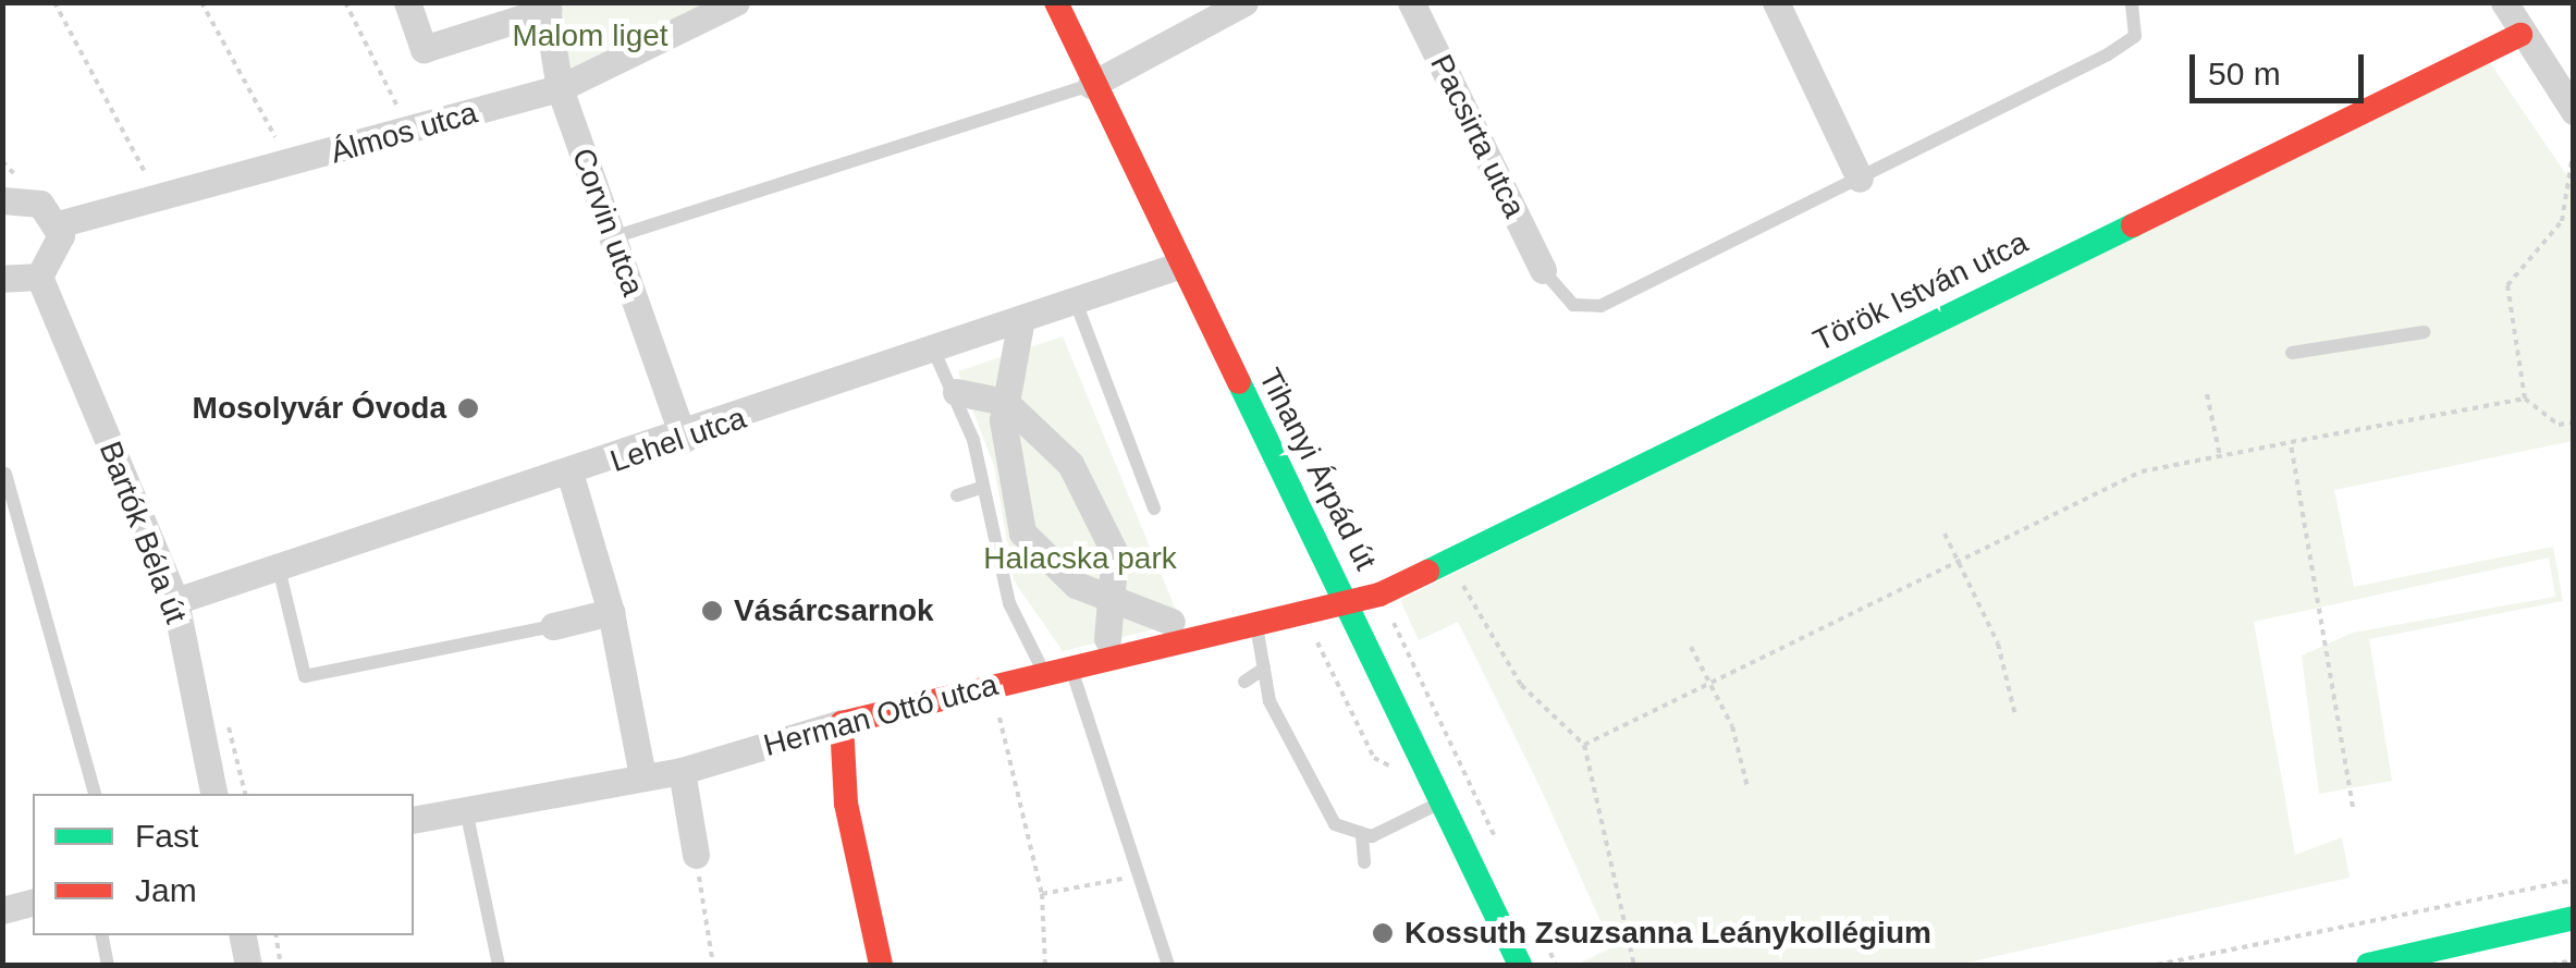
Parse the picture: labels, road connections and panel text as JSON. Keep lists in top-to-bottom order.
{
  "streets": {
    "street": [
      "Álmos utca",
      "Pacsirta utca",
      "Corvin utca",
      "Török István utca",
      "Lehel utca",
      "Tihanyi Árpád út",
      "Bartók Béla út",
      "Herman Ottó utca"
    ]
  },
  "crossings": [
    ["Álmos utca", "Corvin utca"],
    ["Corvin utca", "Lehel utca"],
    ["Török István utca", "Tihanyi Árpád út"],
    ["Török István utca", "Herman Ottó utca"],
    ["Lehel utca", "Tihanyi Árpád út"],
    ["Lehel utca", "Bartók Béla út"],
    ["Tihanyi Árpád út", "Herman Ottó utca"]
  ],
  "parks": ["Malom liget", "Halacska park"],
  "places": ["Mosolyvár Óvoda", "Vásárcsarnok", "Kossuth Zsuzsanna Leánykollégium"],
  "legend": ["Fast", "Jam"],
  "scale_bar": "50 m"
}
